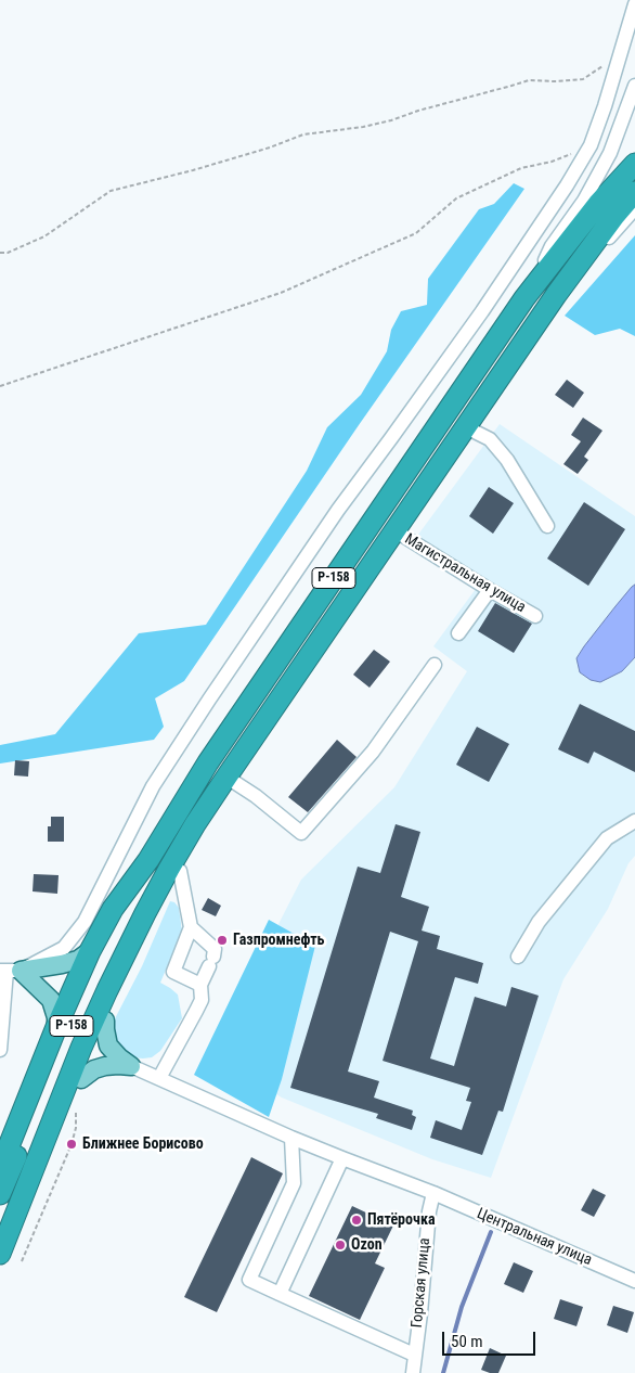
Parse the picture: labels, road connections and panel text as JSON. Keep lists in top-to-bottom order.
{
  "streets": {
    "highway": ["Р-158"],
    "street": ["Магистральная улица", "Центральная улица", "Горская улица"]
  },
  "crossings": [
    ["Магистральная улица", "Р-158"],
    ["Центральная улица", "Горская улица"]
  ],
  "places": [
    "Газпромнефть",
    "Ближнее Борисово",
    "Пятёрочка",
    "Ozon"
  ],
  "scale_bar": "50 m"
}
